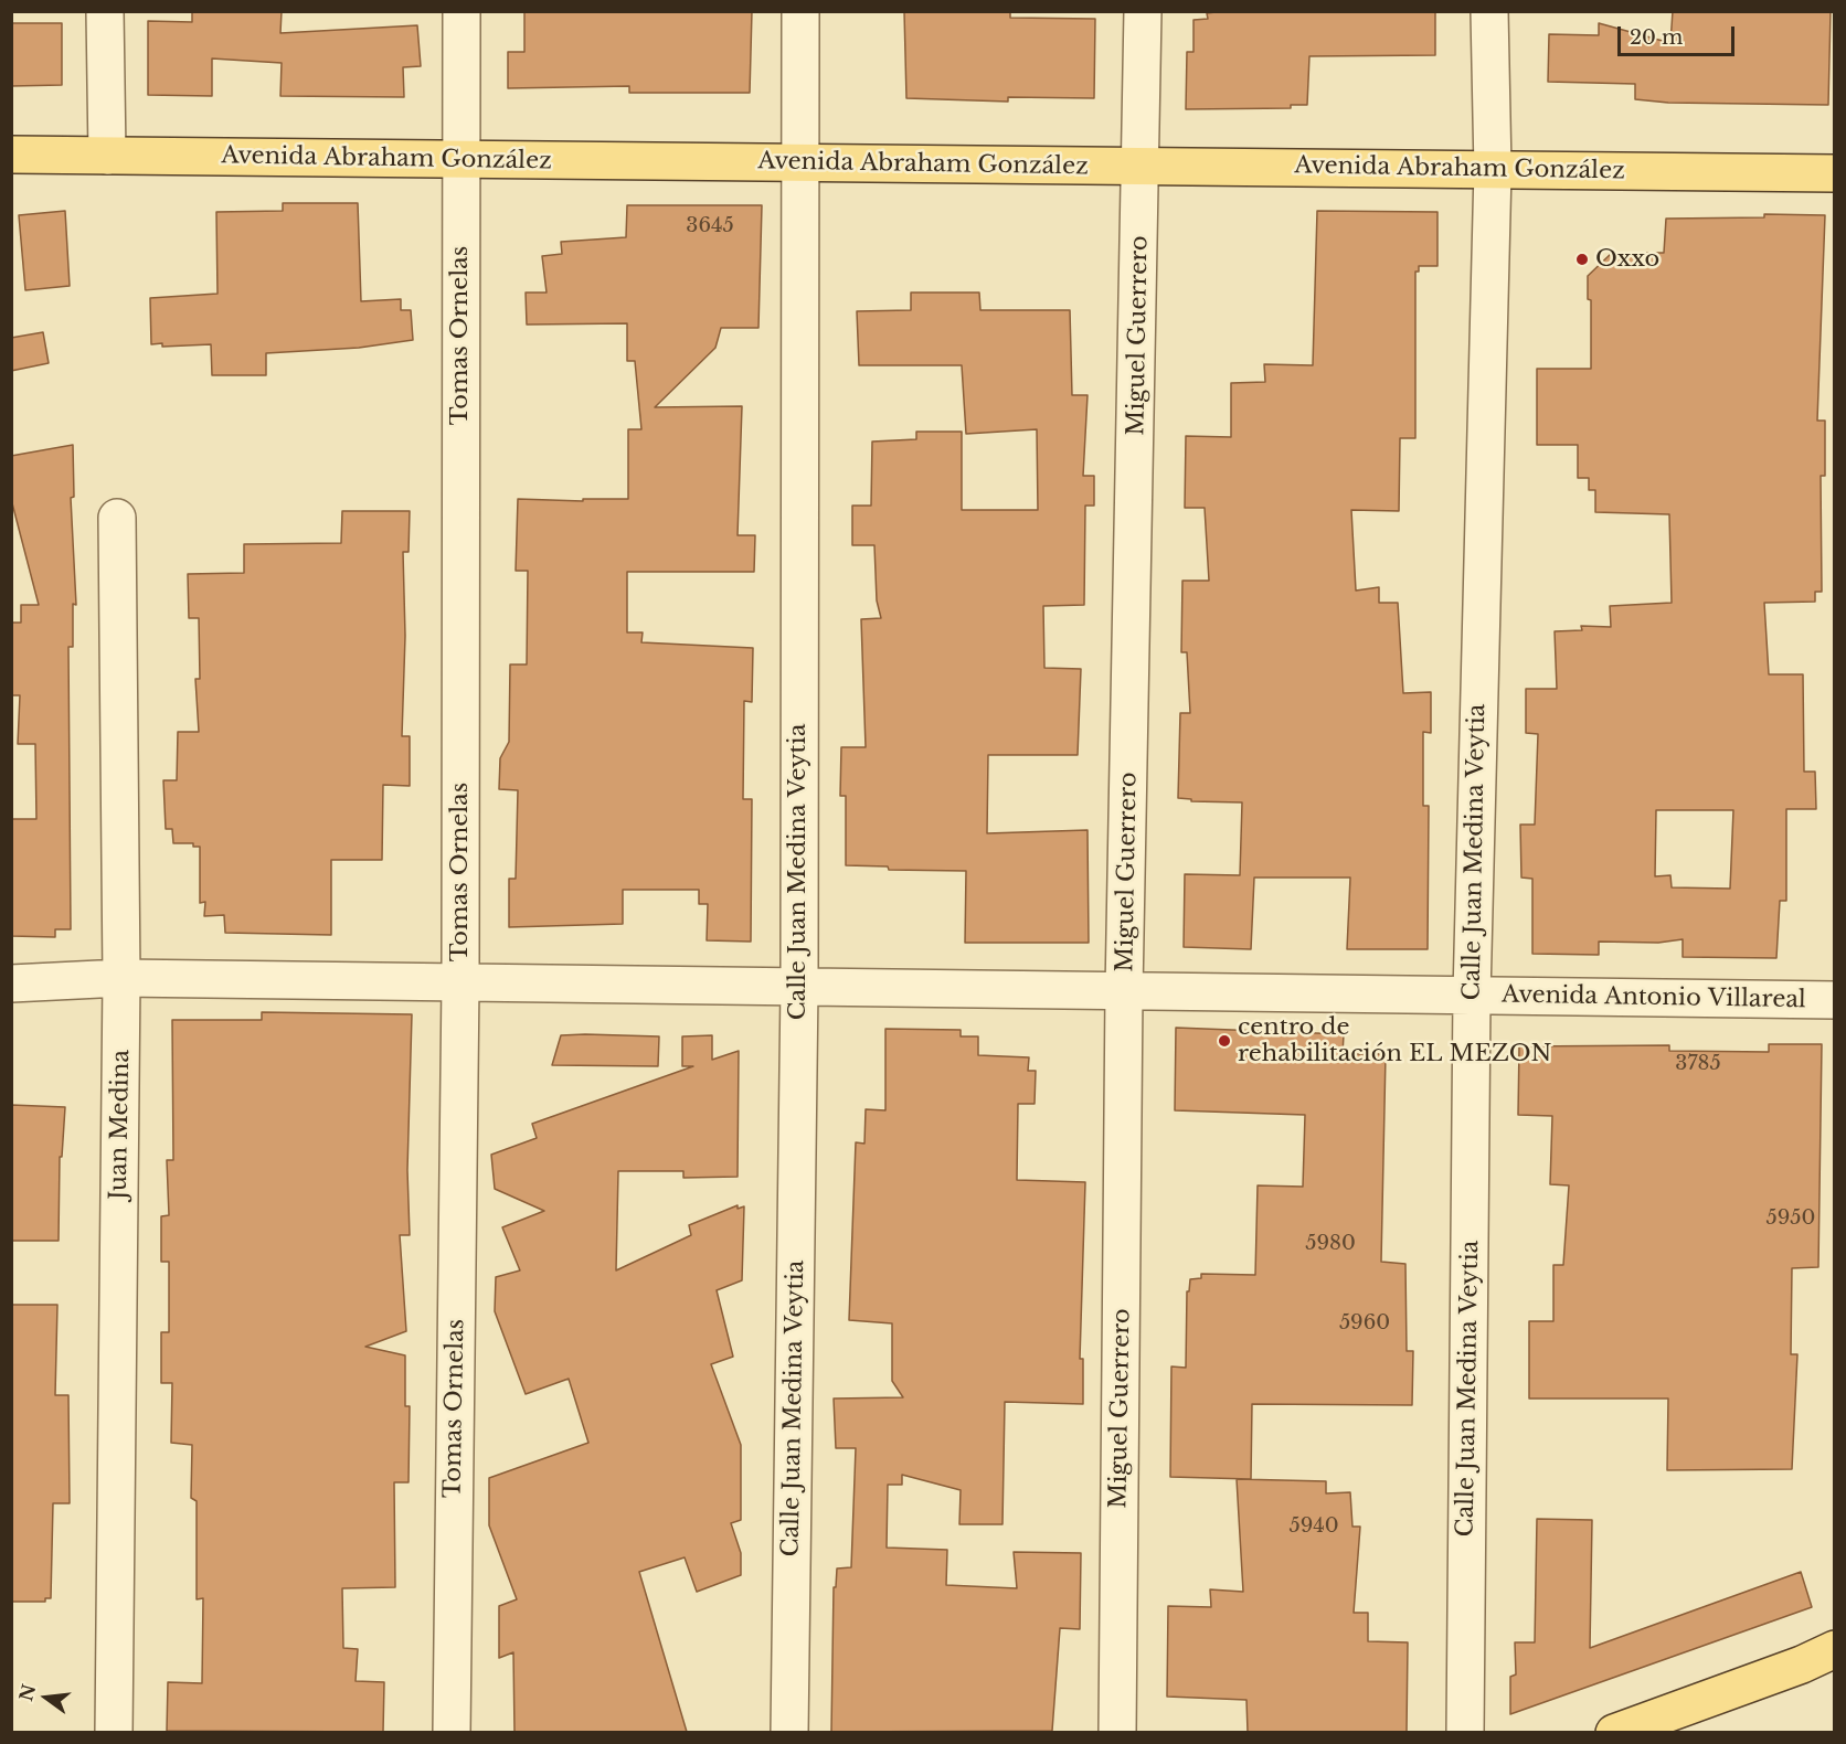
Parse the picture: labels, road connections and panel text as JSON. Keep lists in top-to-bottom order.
{
  "streets": {
    "main road": ["Avenida Abraham González"],
    "street": [
      "Tomas Ornelas",
      "Miguel Guerrero",
      "Calle Juan Medina Veytia",
      "Avenida Antonio Villareal",
      "Juan Medina"
    ]
  },
  "crossings": [
    ["Avenida Abraham González", "Tomas Ornelas"],
    ["Avenida Abraham González", "Miguel Guerrero"],
    ["Avenida Abraham González", "Calle Juan Medina Veytia"],
    ["Tomas Ornelas", "Avenida Antonio Villareal"],
    ["Miguel Guerrero", "Avenida Antonio Villareal"],
    ["Calle Juan Medina Veytia", "Avenida Antonio Villareal"],
    ["Avenida Antonio Villareal", "Juan Medina"]
  ],
  "places": ["Oxxo", "centro de rehabilitación EL MEZON"],
  "house_numbers": [
    "3645",
    "3785",
    "5950",
    "5980",
    "5960",
    "5940"
  ],
  "scale_bar": "20 m",
  "north": "left"
}
